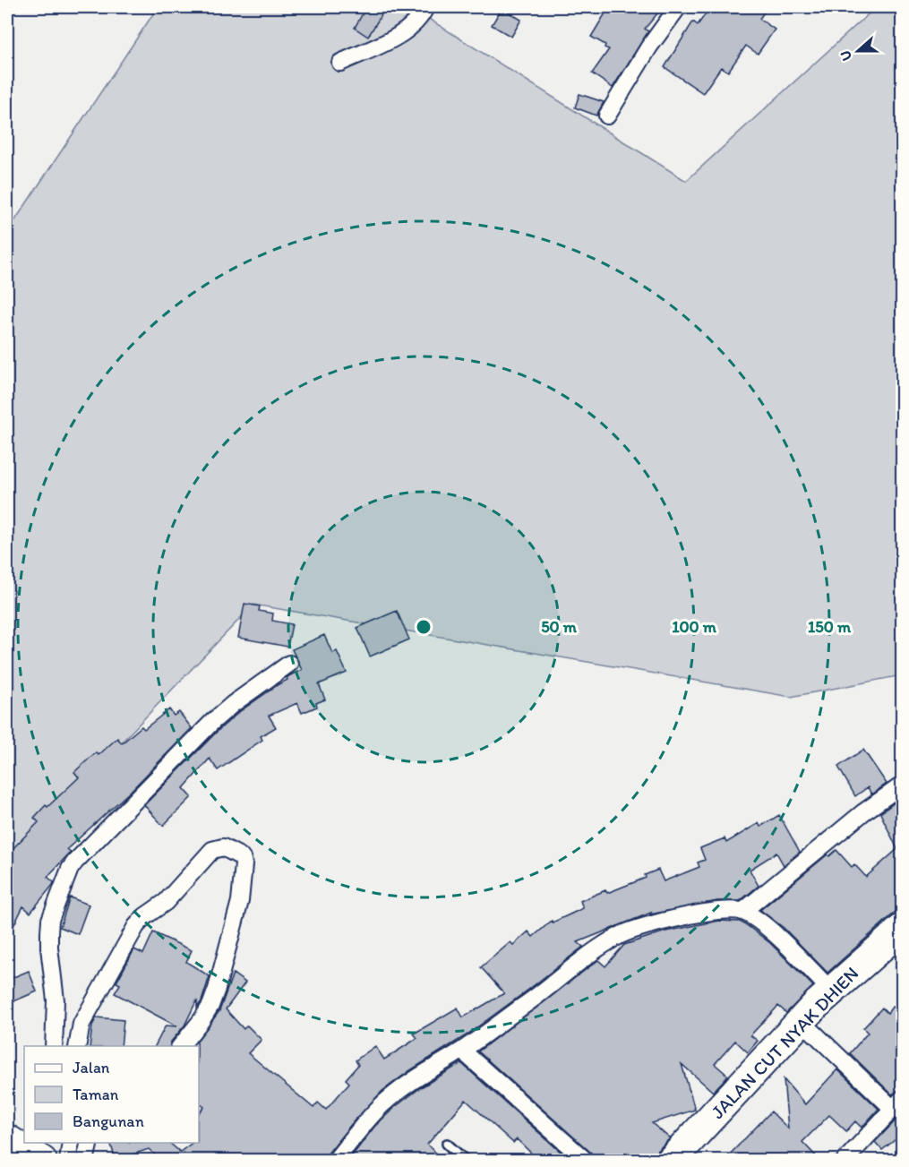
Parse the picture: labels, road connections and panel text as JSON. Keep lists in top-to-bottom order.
{
  "streets": {
    "highway": ["JALAN CUT NYAK DHIEN"]
  },
  "legend": ["Jalan", "Taman", "Bangunan"],
  "north": "left",
  "rings": ["50 m", "100 m", "150 m"]
}
